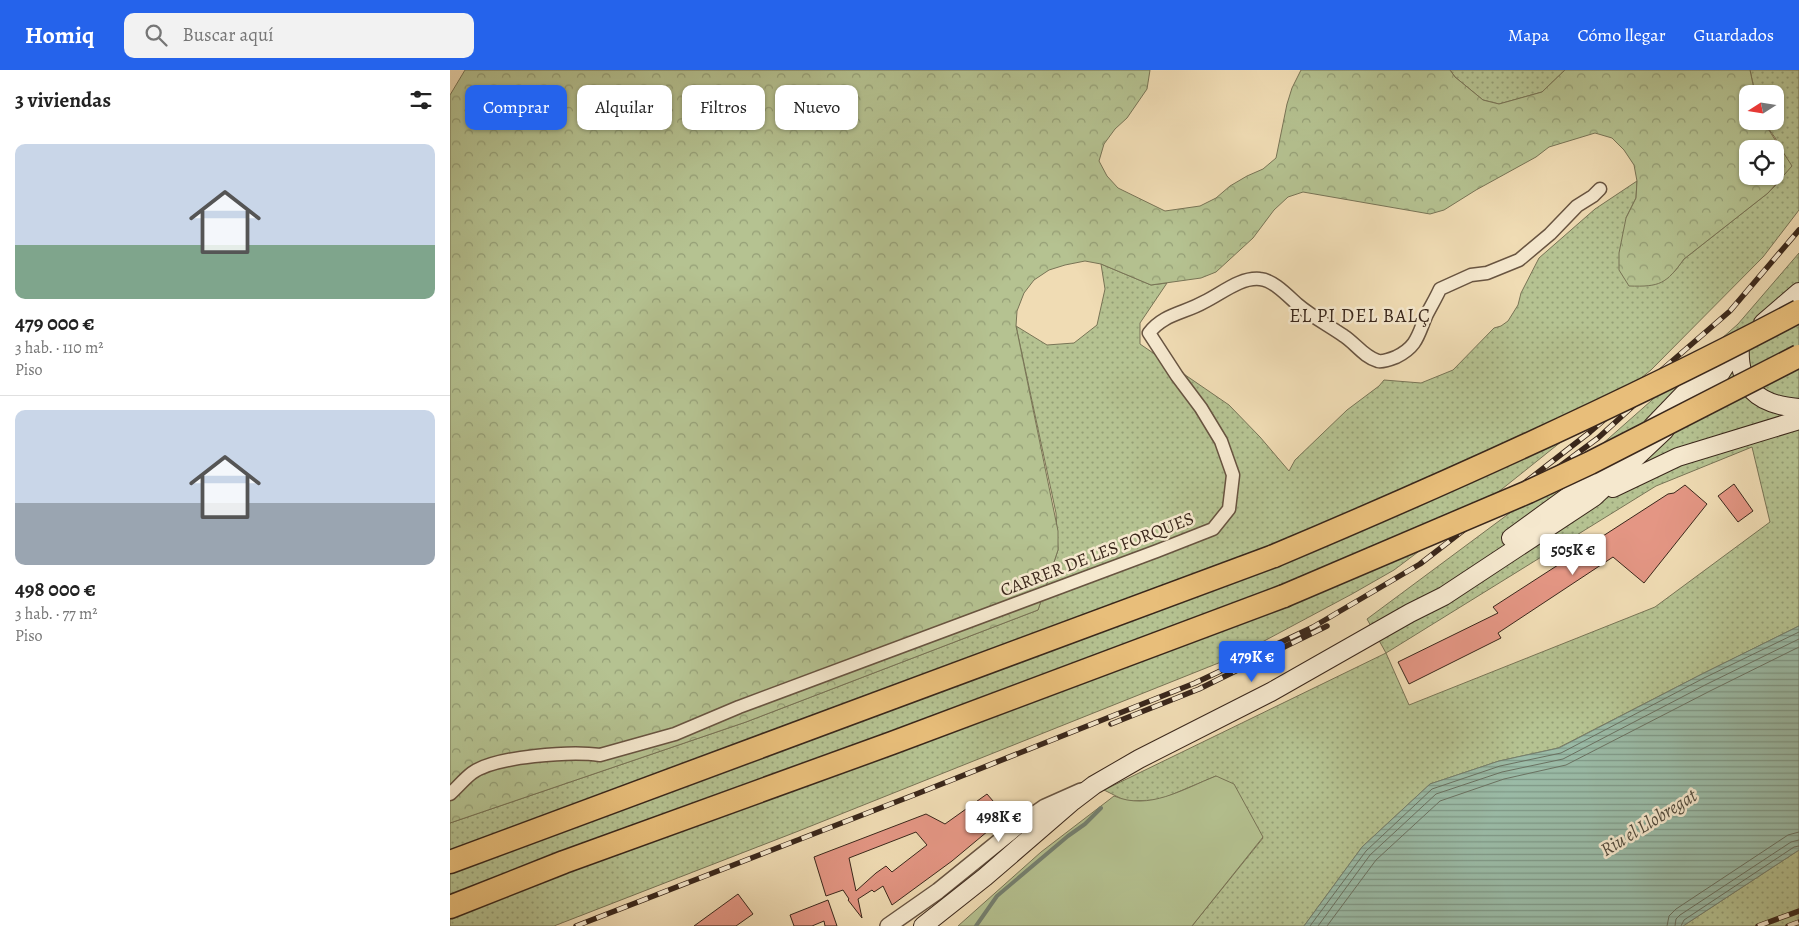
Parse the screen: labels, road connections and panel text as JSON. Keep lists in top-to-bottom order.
{
  "streets": {
    "street": ["CARRER DE LES FORQUES"]
  },
  "districts": ["EL PI DEL BALÇ"],
  "water": ["Riu el Llobregat"],
  "north": "left",
  "page": {
    "header": "Homiq",
    "search": "Buscar aquí",
    "nav": ["Mapa", "Cómo llegar", "Guardados"],
    "heading": "3 viviendas",
    "chip": [
      "Comprar",
      "Alquilar",
      "Filtros",
      "Nuevo"
    ],
    "list": [
      {
        "name": "479 000 €",
        "note": "3 hab. · 110 m² · Piso"
      },
      {
        "name": "498 000 €",
        "note": "3 hab. · 77 m² · Piso"
      }
    ],
    "price": ["505K €", "479K €", "498K €"]
  }
}
